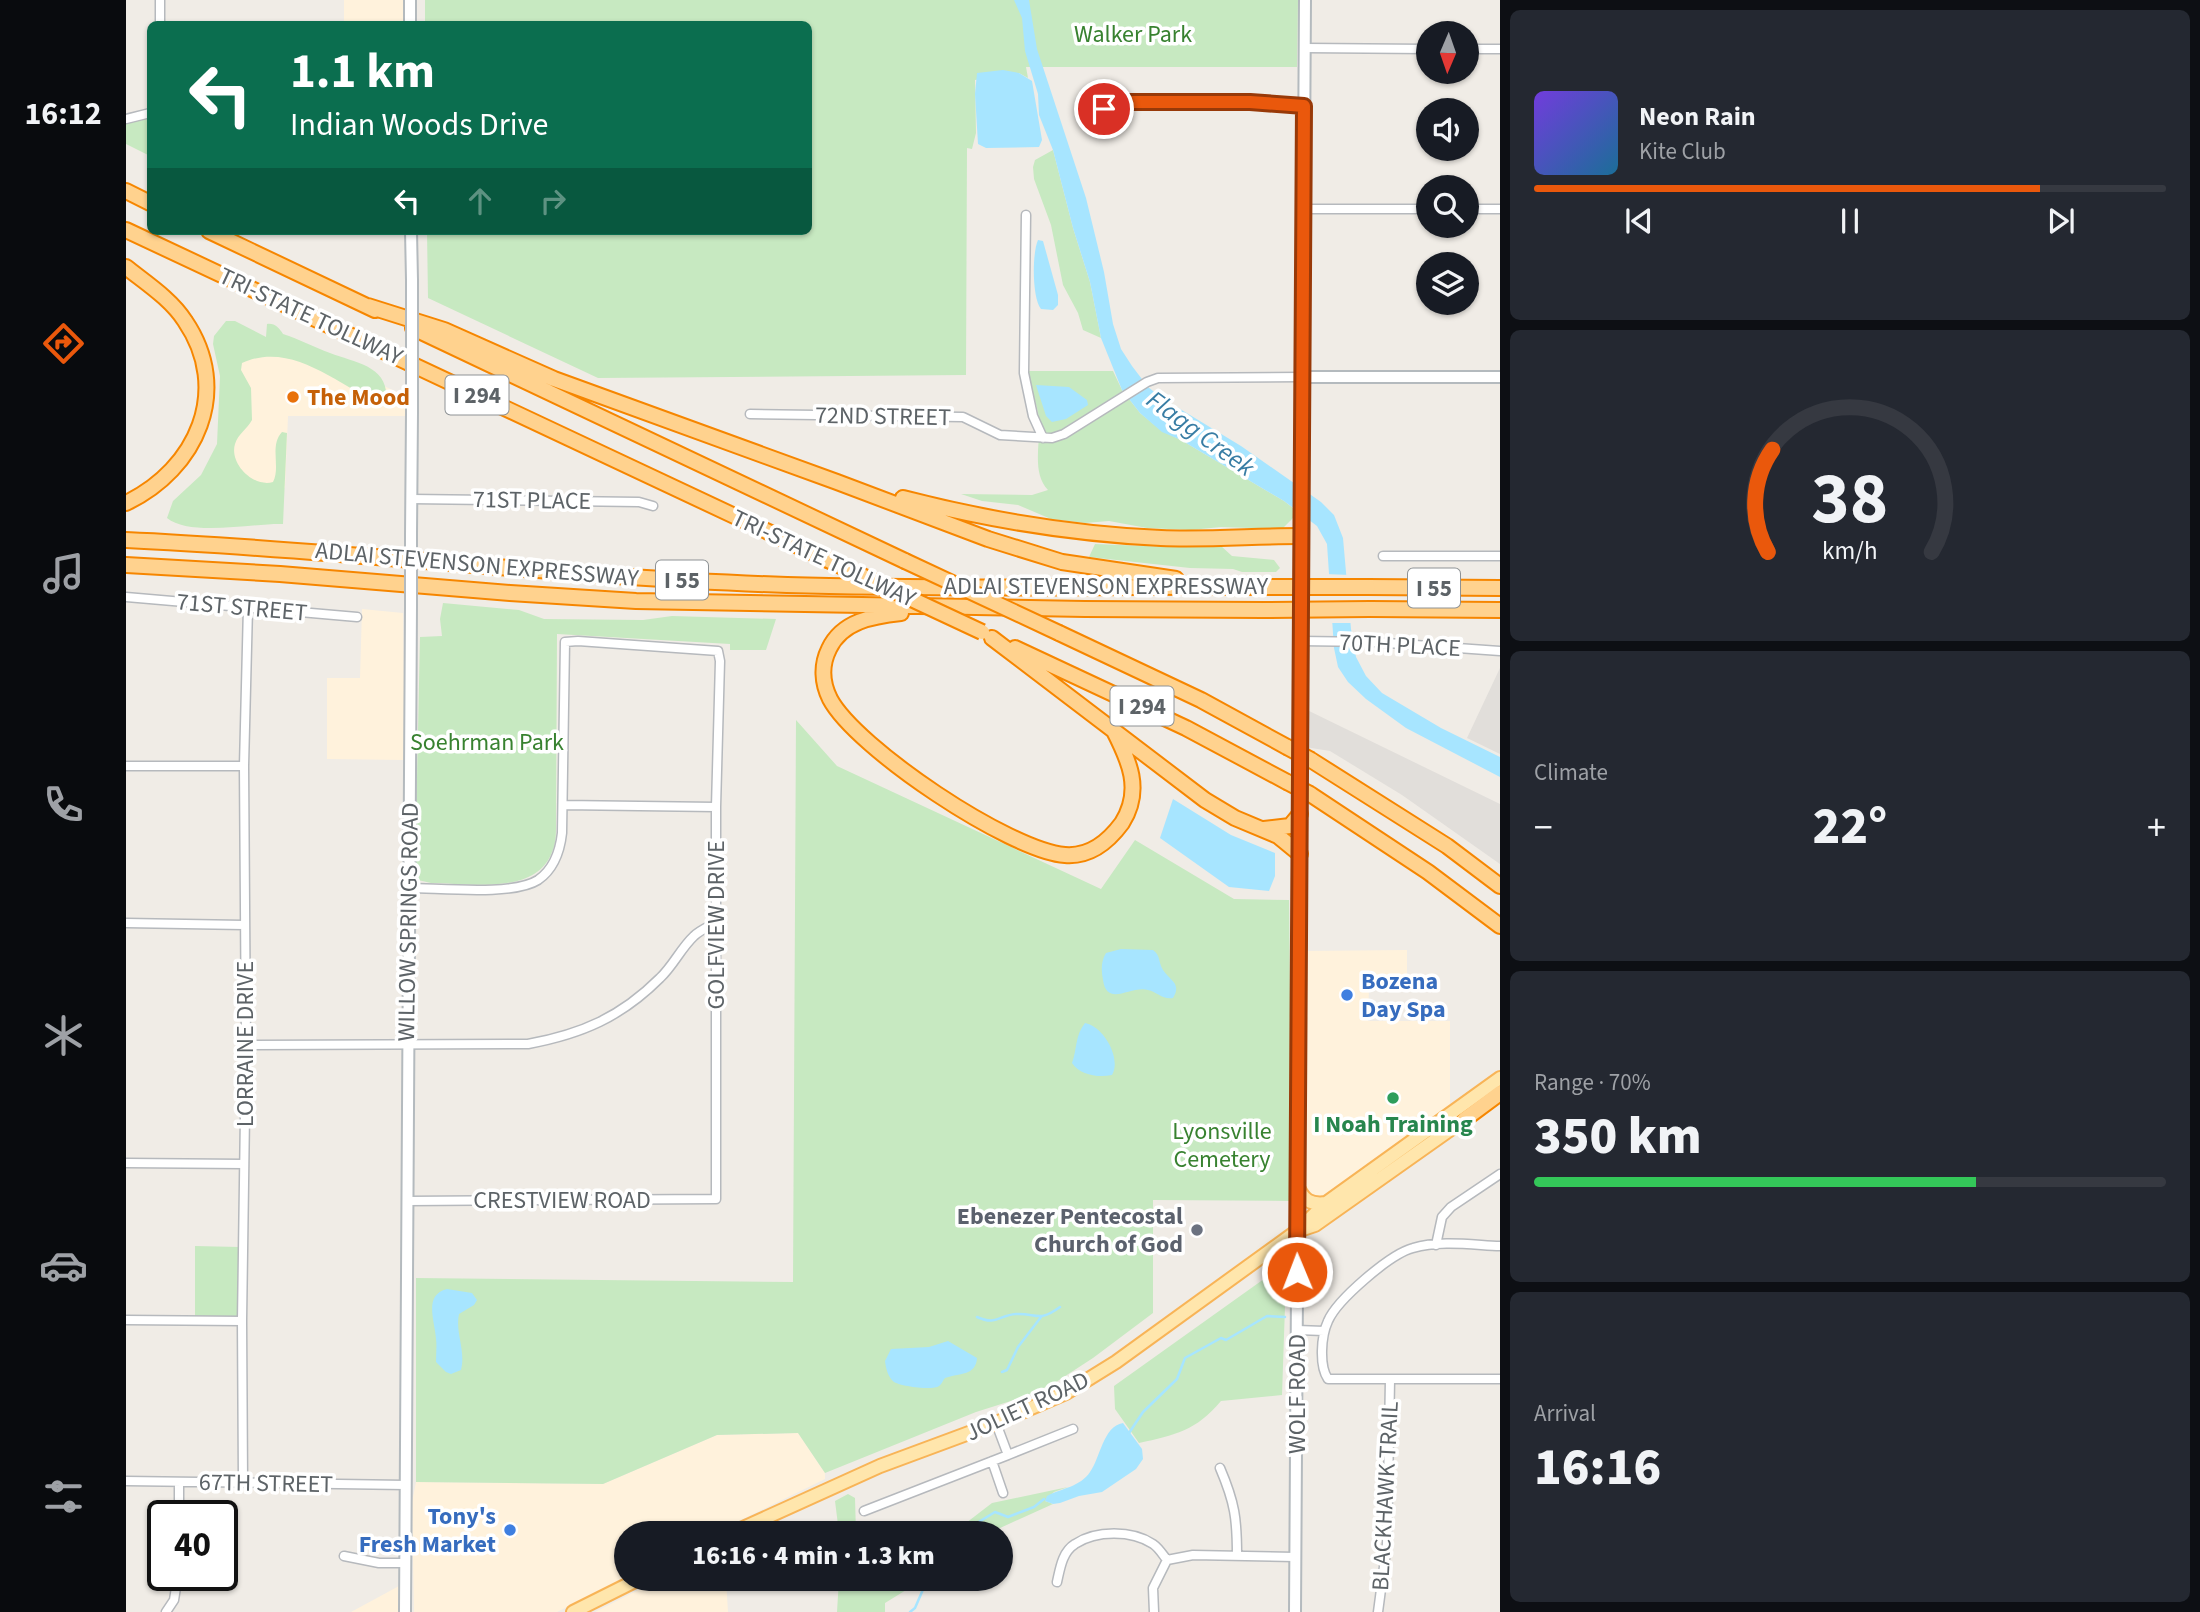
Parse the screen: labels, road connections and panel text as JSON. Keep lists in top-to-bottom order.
{
  "streets": {
    "highway": [
      "TRI-STATE TOLLWAY",
      "I 294",
      "ADLAI STEVENSON EXPRESSWAY",
      "I 55",
      "JOLIET ROAD"
    ],
    "street": [
      "72ND STREET",
      "71ST PLACE",
      "71ST STREET",
      "70TH PLACE",
      "WILLOW SPRINGS ROAD",
      "GOLFVIEW DRIVE",
      "LORRAINE DRIVE",
      "CRESTVIEW ROAD",
      "WOLF ROAD",
      "67TH STREET",
      "BLACKHAWK TRAIL"
    ]
  },
  "crossings": [
    ["72ND STREET", "WOLF ROAD"],
    ["71ST PLACE", "WILLOW SPRINGS ROAD"],
    ["71ST STREET", "LORRAINE DRIVE"],
    ["70TH PLACE", "WOLF ROAD"],
    ["WILLOW SPRINGS ROAD", "CRESTVIEW ROAD"],
    ["WILLOW SPRINGS ROAD", "67TH STREET"],
    ["GOLFVIEW DRIVE", "CRESTVIEW ROAD"],
    ["LORRAINE DRIVE", "67TH STREET"],
    ["WOLF ROAD", "JOLIET ROAD"]
  ],
  "water": ["Flagg Creek"],
  "parks": ["Walker Park", "Soehrman Park", "Lyonsville Cemetery"],
  "places": [
    "The Mood",
    "Bozena Day Spa",
    "I Noah Training",
    "Ebenezer Pentecostal Church of God",
    "Tony's Fresh Market"
  ],
  "north": "bottom",
  "page": {
    "tabs": "16:12",
    "turn": ["1.1 km", "Indian Woods Drive"],
    "song": ["Neon Rain", "Kite Club"],
    "tile": [
      "Climate",
      ["Range · 70%", "350 km"],
      ["Arrival", "16:16"]
    ],
    "heat": ["−", "22°", "+"],
    "limit": "40",
    "trip": "16:16 · 4 min · 1.3 km",
    "gauge": ["38", "km/h"]
  }
}
